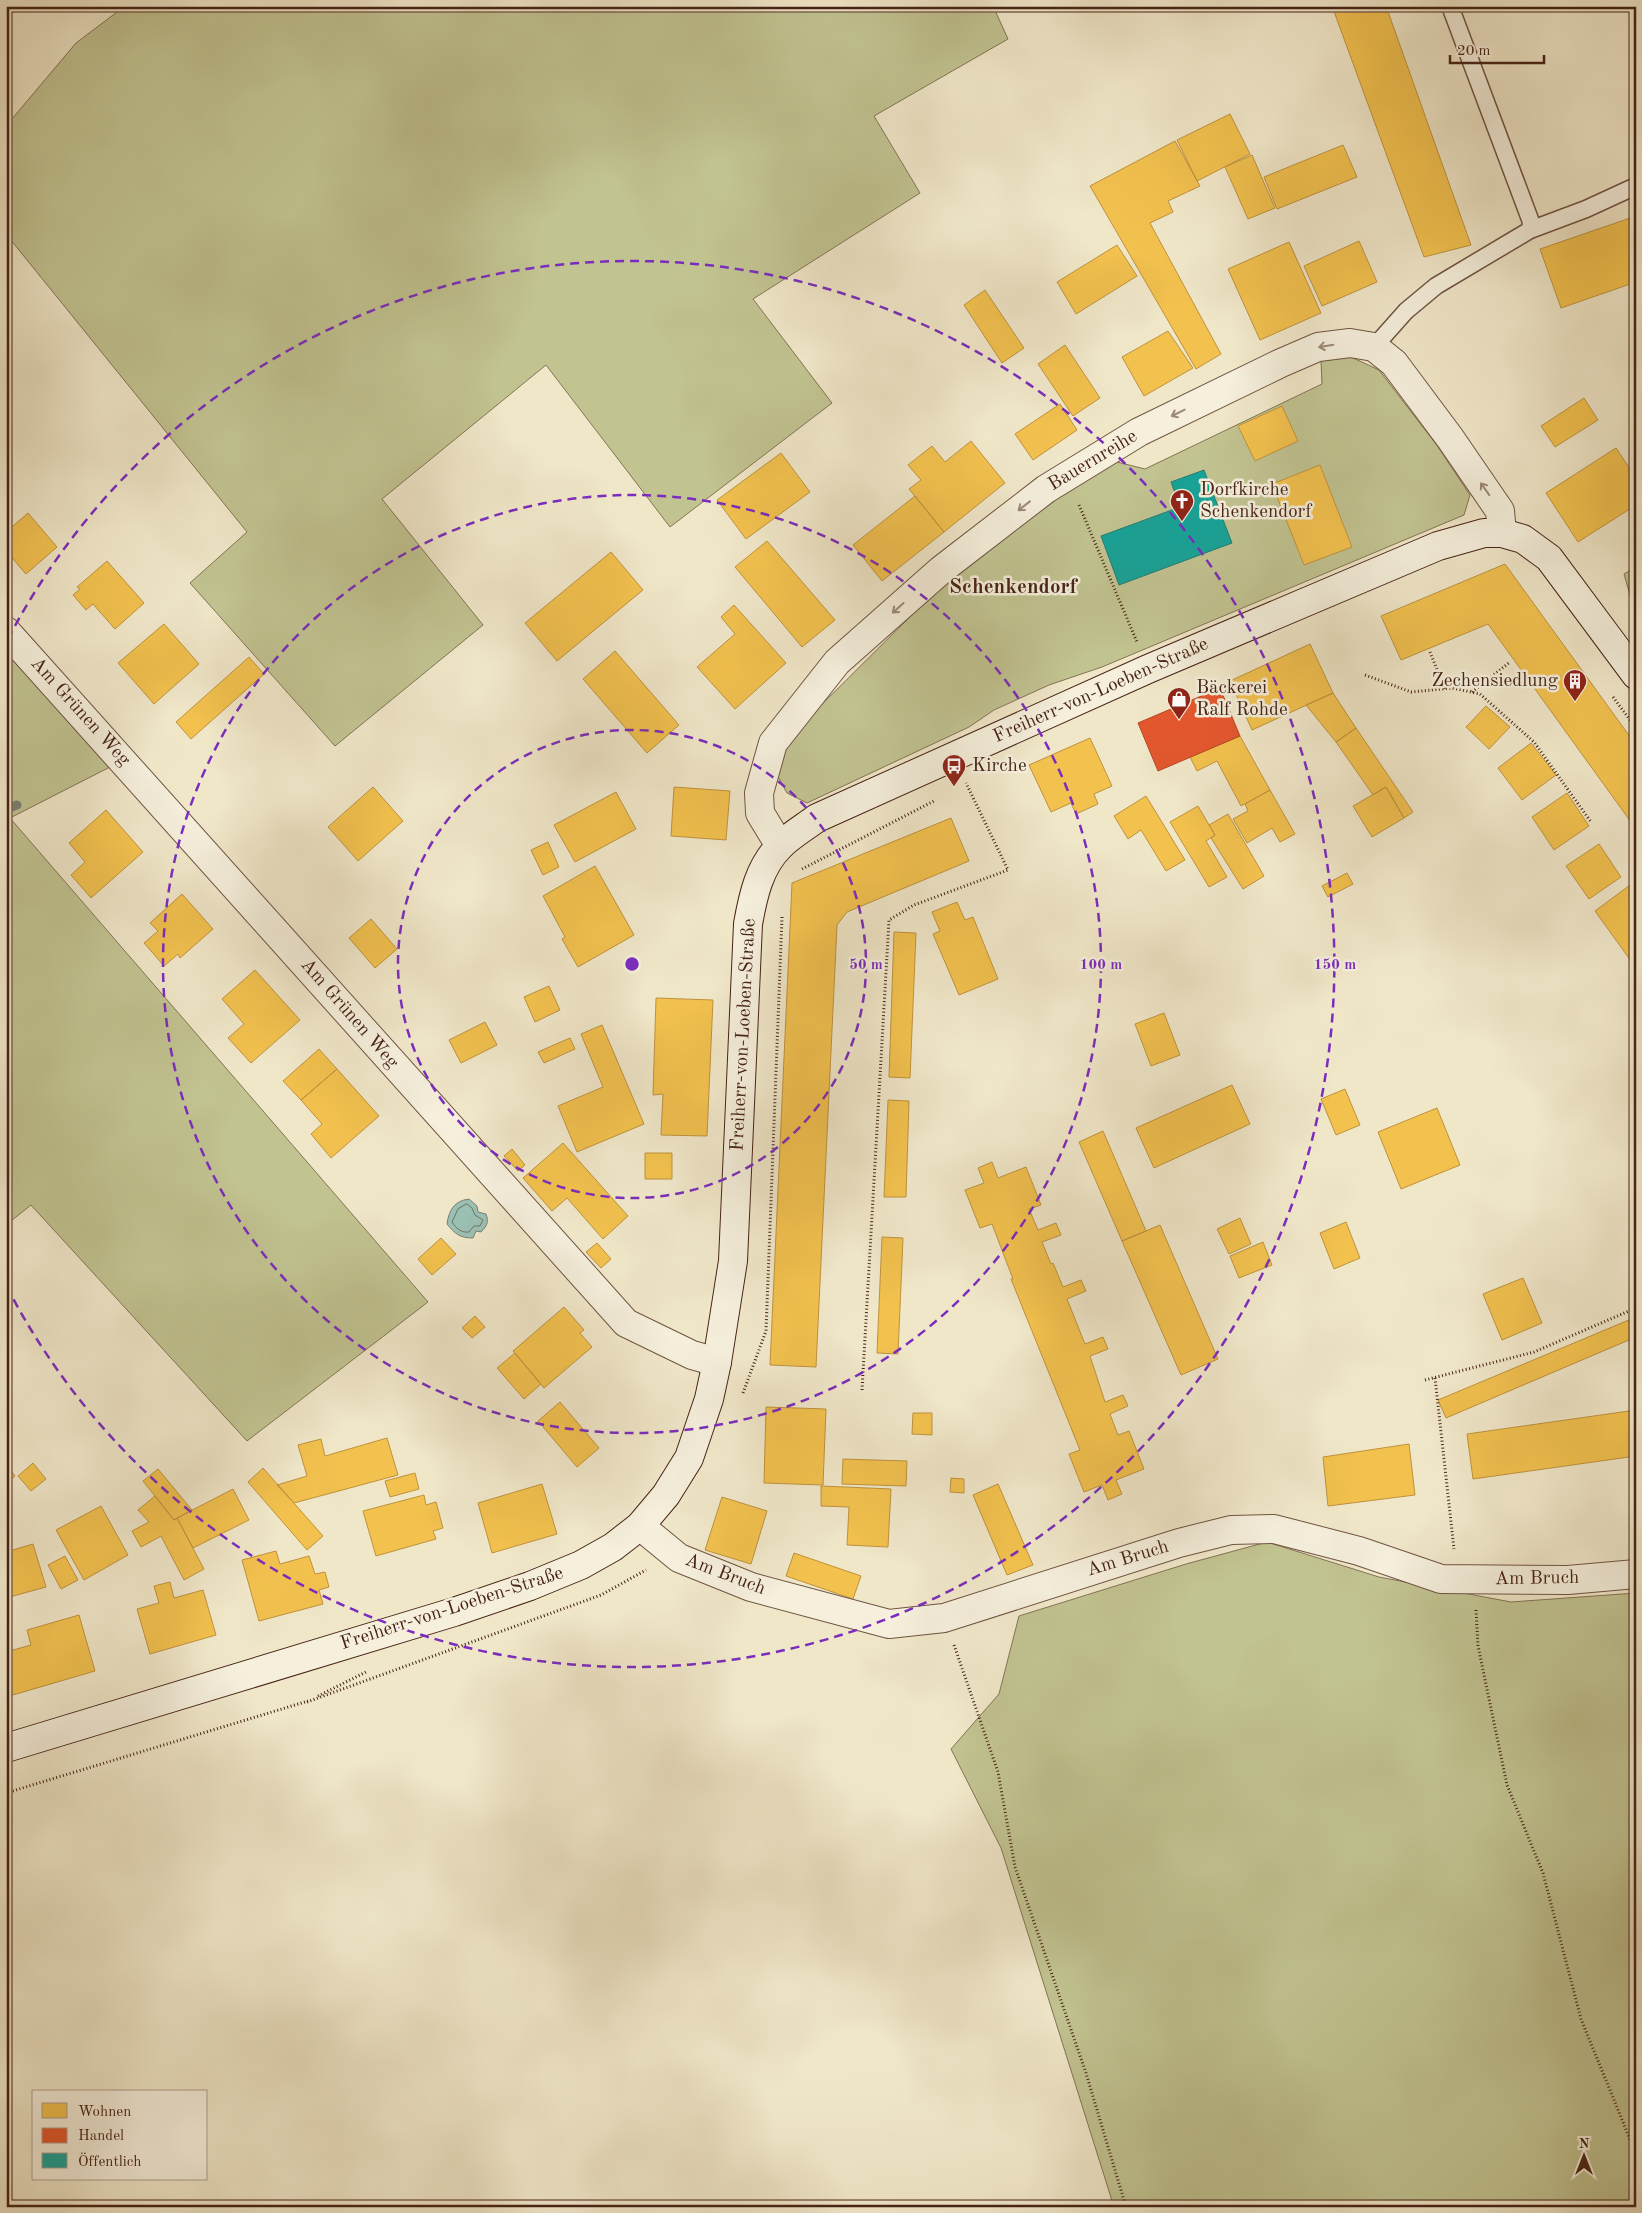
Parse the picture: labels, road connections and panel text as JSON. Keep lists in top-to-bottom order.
{
  "streets": {
    "street": [
      "Bauernreihe",
      "Freiherr-von-Loeben-Straße",
      "Am Grünen Weg",
      "Am Bruch"
    ]
  },
  "crossings": [
    ["Bauernreihe", "Freiherr-von-Loeben-Straße"],
    ["Freiherr-von-Loeben-Straße", "Am Grünen Weg"],
    ["Freiherr-von-Loeben-Straße", "Am Bruch"]
  ],
  "districts": ["Schenkendorf"],
  "places": {
    "church": ["Dorfkirche Schenkendorf"],
    "building": ["Zechensiedlung"],
    "shop": ["Bäckerei Ralf Rohde"],
    "bus stop": ["Kirche"]
  },
  "legend": ["Wohnen", "Handel", "Öffentlich"],
  "scale_bar": "20 m",
  "north": "top",
  "rings": ["50 m", "100 m", "150 m"]
}
